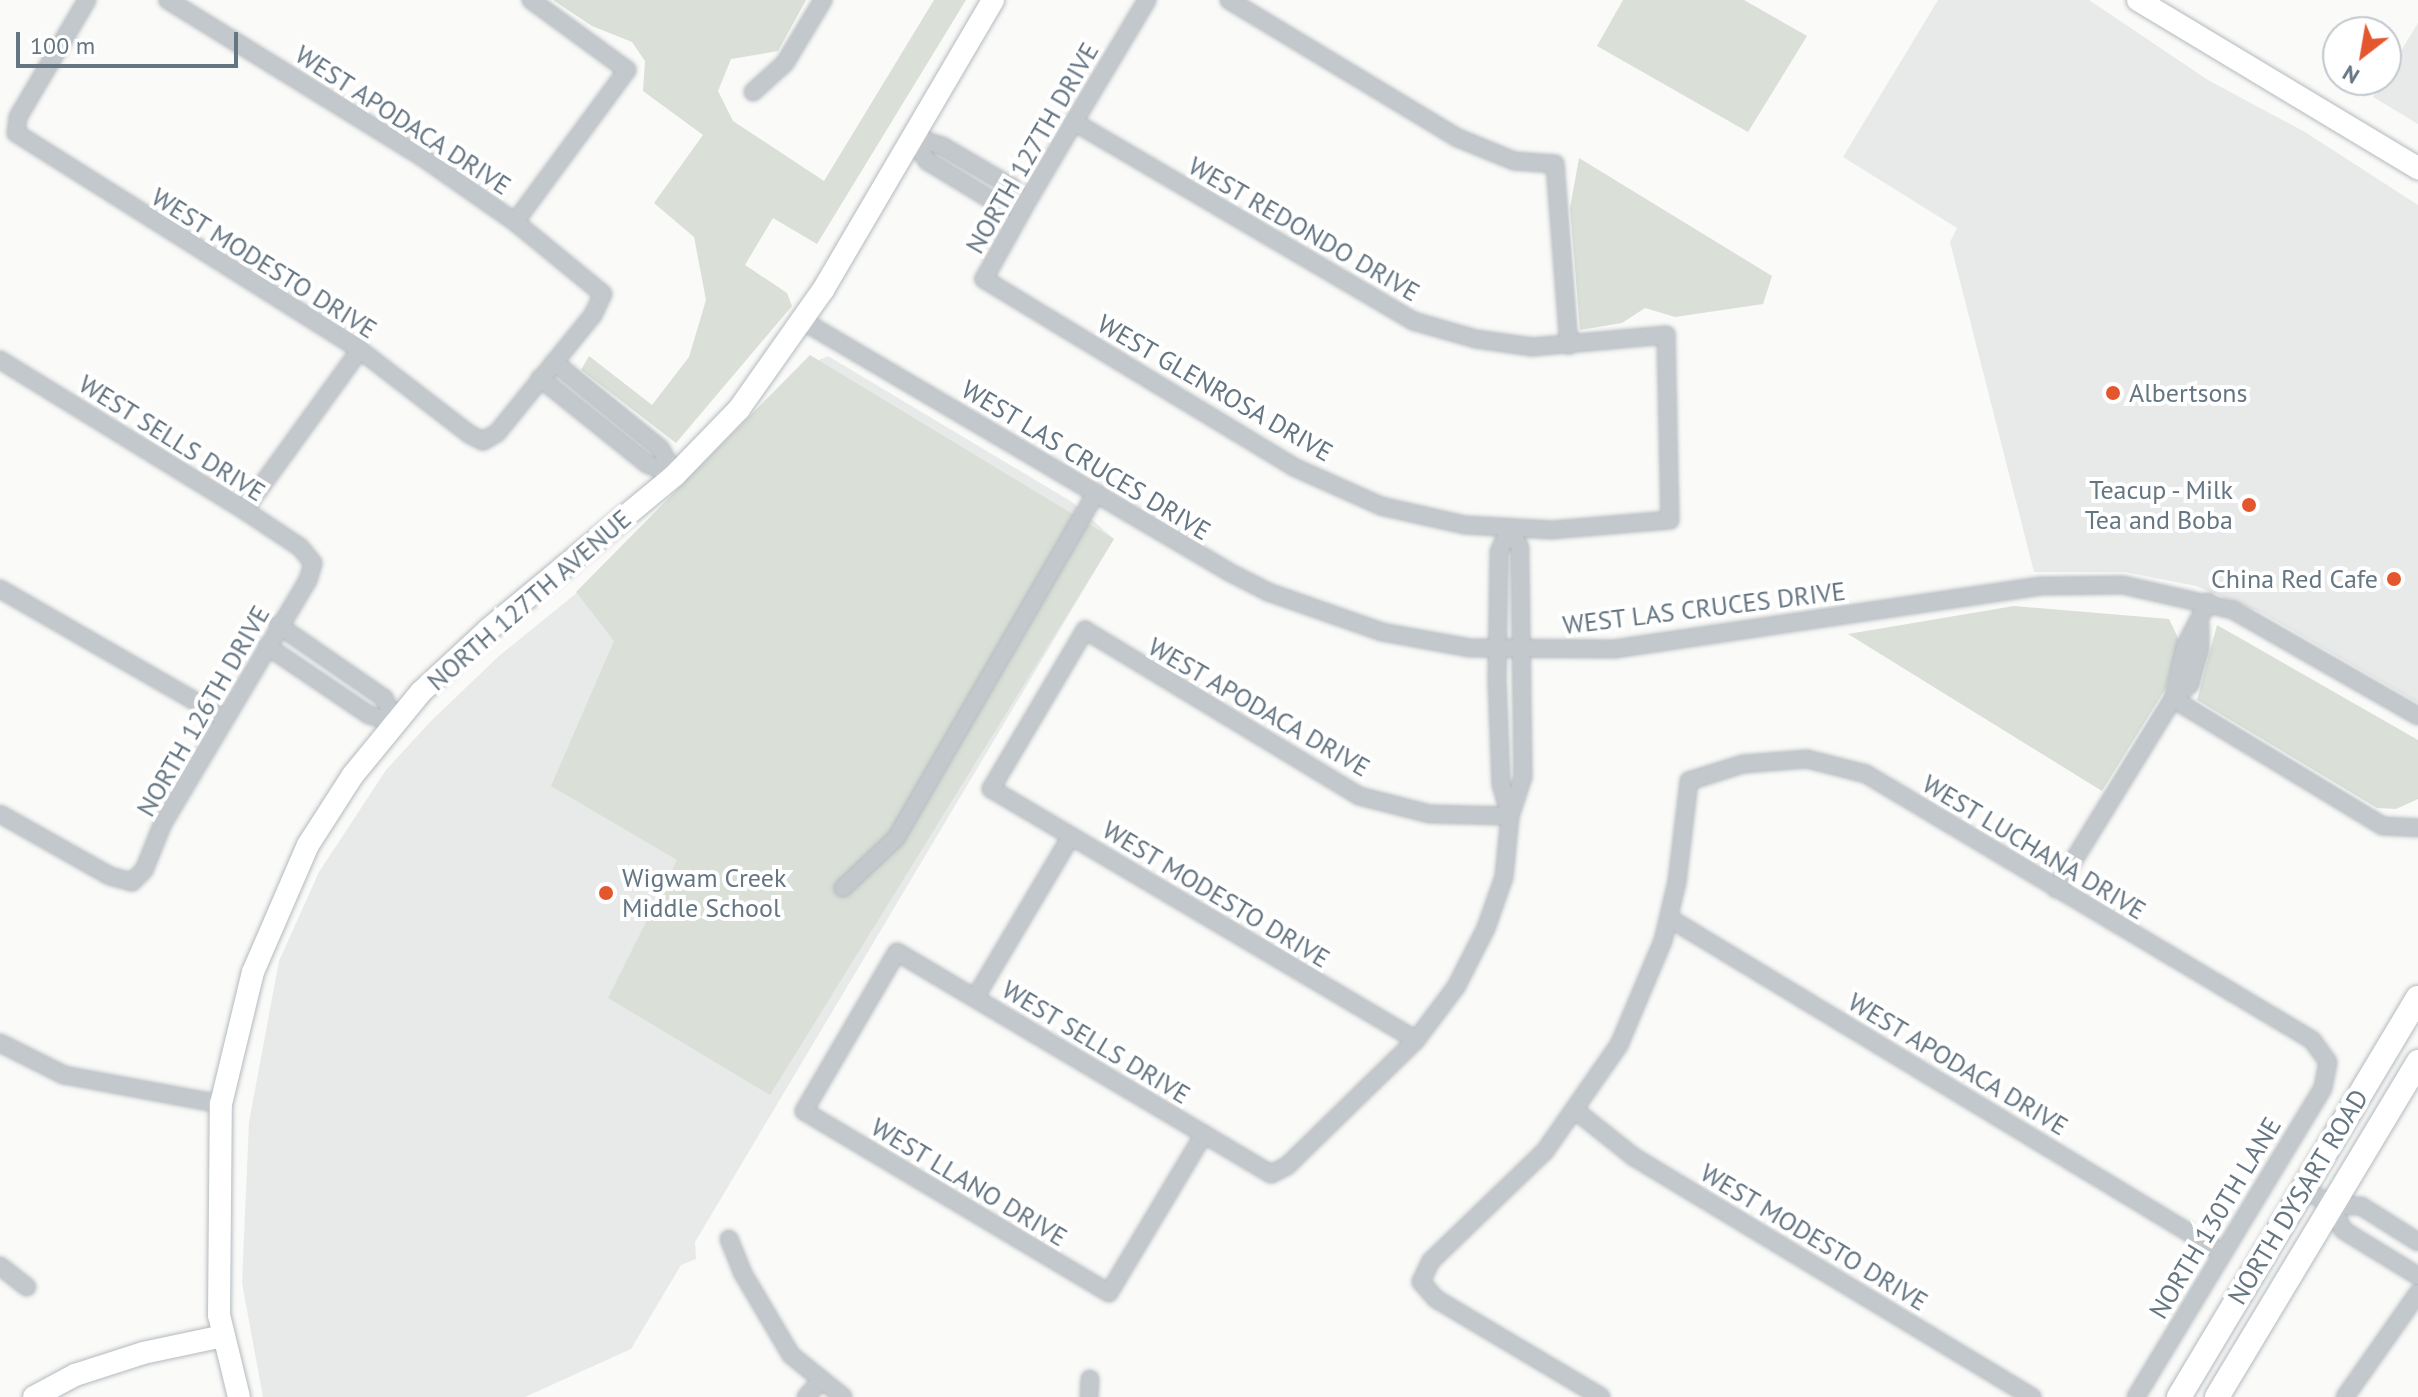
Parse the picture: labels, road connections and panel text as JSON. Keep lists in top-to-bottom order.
{
  "streets": {
    "main road": ["NORTH DYSART ROAD"],
    "street": [
      "WEST APODACA DRIVE",
      "NORTH 127TH DRIVE",
      "WEST REDONDO DRIVE",
      "WEST MODESTO DRIVE",
      "WEST GLENROSA DRIVE",
      "WEST SELLS DRIVE",
      "WEST LAS CRUCES DRIVE",
      "NORTH 127TH AVENUE",
      "NORTH 126TH DRIVE",
      "WEST LUCHANA DRIVE",
      "WEST LLANO DRIVE",
      "NORTH 130TH LANE"
    ]
  },
  "crossings": [
    ["WEST APODACA DRIVE", "WEST MODESTO DRIVE"],
    ["WEST APODACA DRIVE", "WEST LUCHANA DRIVE"],
    ["WEST APODACA DRIVE", "NORTH 130TH LANE"],
    ["NORTH 127TH DRIVE", "WEST REDONDO DRIVE"],
    ["NORTH 127TH DRIVE", "WEST GLENROSA DRIVE"],
    ["WEST REDONDO DRIVE", "WEST GLENROSA DRIVE"],
    ["WEST MODESTO DRIVE", "WEST SELLS DRIVE"],
    ["WEST SELLS DRIVE", "NORTH 126TH DRIVE"],
    ["WEST SELLS DRIVE", "WEST LLANO DRIVE"],
    ["WEST LAS CRUCES DRIVE", "NORTH 127TH AVENUE"],
    ["WEST LUCHANA DRIVE", "NORTH 130TH LANE"]
  ],
  "places": [
    "Albertsons",
    "Teacup - Milk Tea and Boba",
    "China Red Cafe",
    "Wigwam Creek Middle School"
  ],
  "scale_bar": "100 m",
  "north": "bottom left"
}
